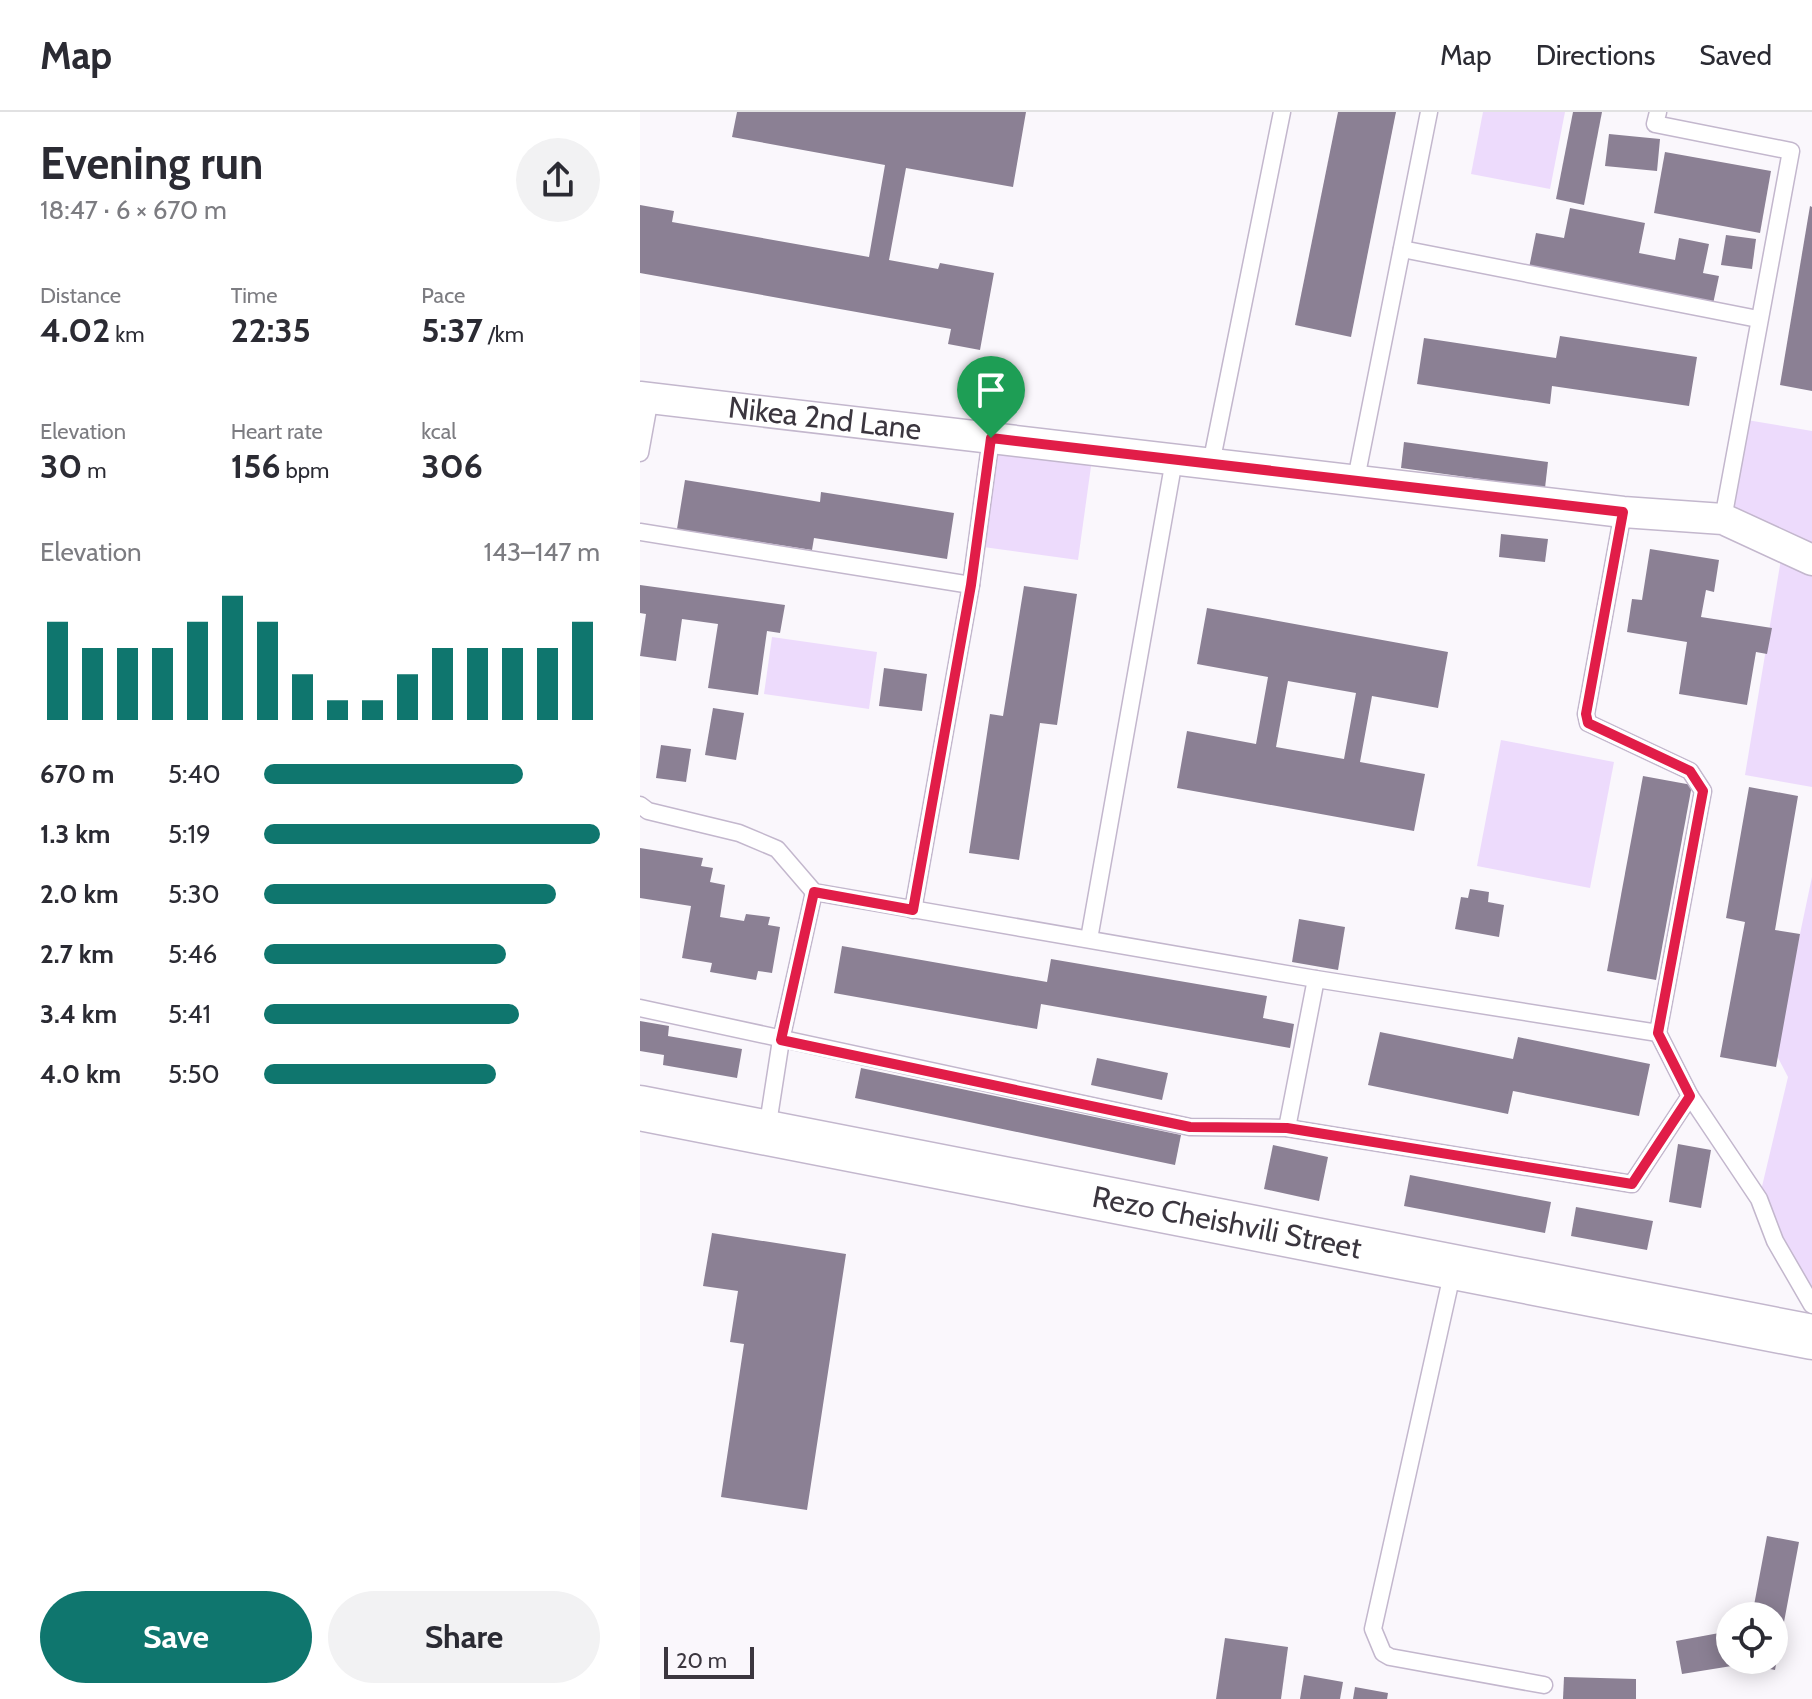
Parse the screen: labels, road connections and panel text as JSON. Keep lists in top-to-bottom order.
{
  "streets": {
    "main road": ["Rezo Cheishvili Street"],
    "street": ["Nikea 2nd Lane"]
  },
  "scale_bar": "20 m",
  "page": {
    "header": "Map",
    "nav": ["Map", "Directions", "Saved"],
    "heading": ["Evening run", "18:47 · 6 × 670 m"],
    "stats": [
      ["Distance", "4.02 km"],
      ["Time", "22:35"],
      ["Pace", "5:37 /km"],
      ["Elevation", "30 m"],
      ["Heart rate", "156 bpm"],
      ["kcal", "306"]
    ],
    "chart": ["Elevation", "143–147 m"],
    "list": [
      {
        "name": "670 m",
        "note": "5:40"
      },
      {
        "name": "1.3 km",
        "note": "5:19"
      },
      {
        "name": "2.0 km",
        "note": "5:30"
      },
      {
        "name": "2.7 km",
        "note": "5:46"
      },
      {
        "name": "3.4 km",
        "note": "5:41"
      },
      {
        "name": "4.0 km",
        "note": "5:50"
      }
    ],
    "buttons": ["Save", "Share"],
    "scale": "20 m"
  }
}
